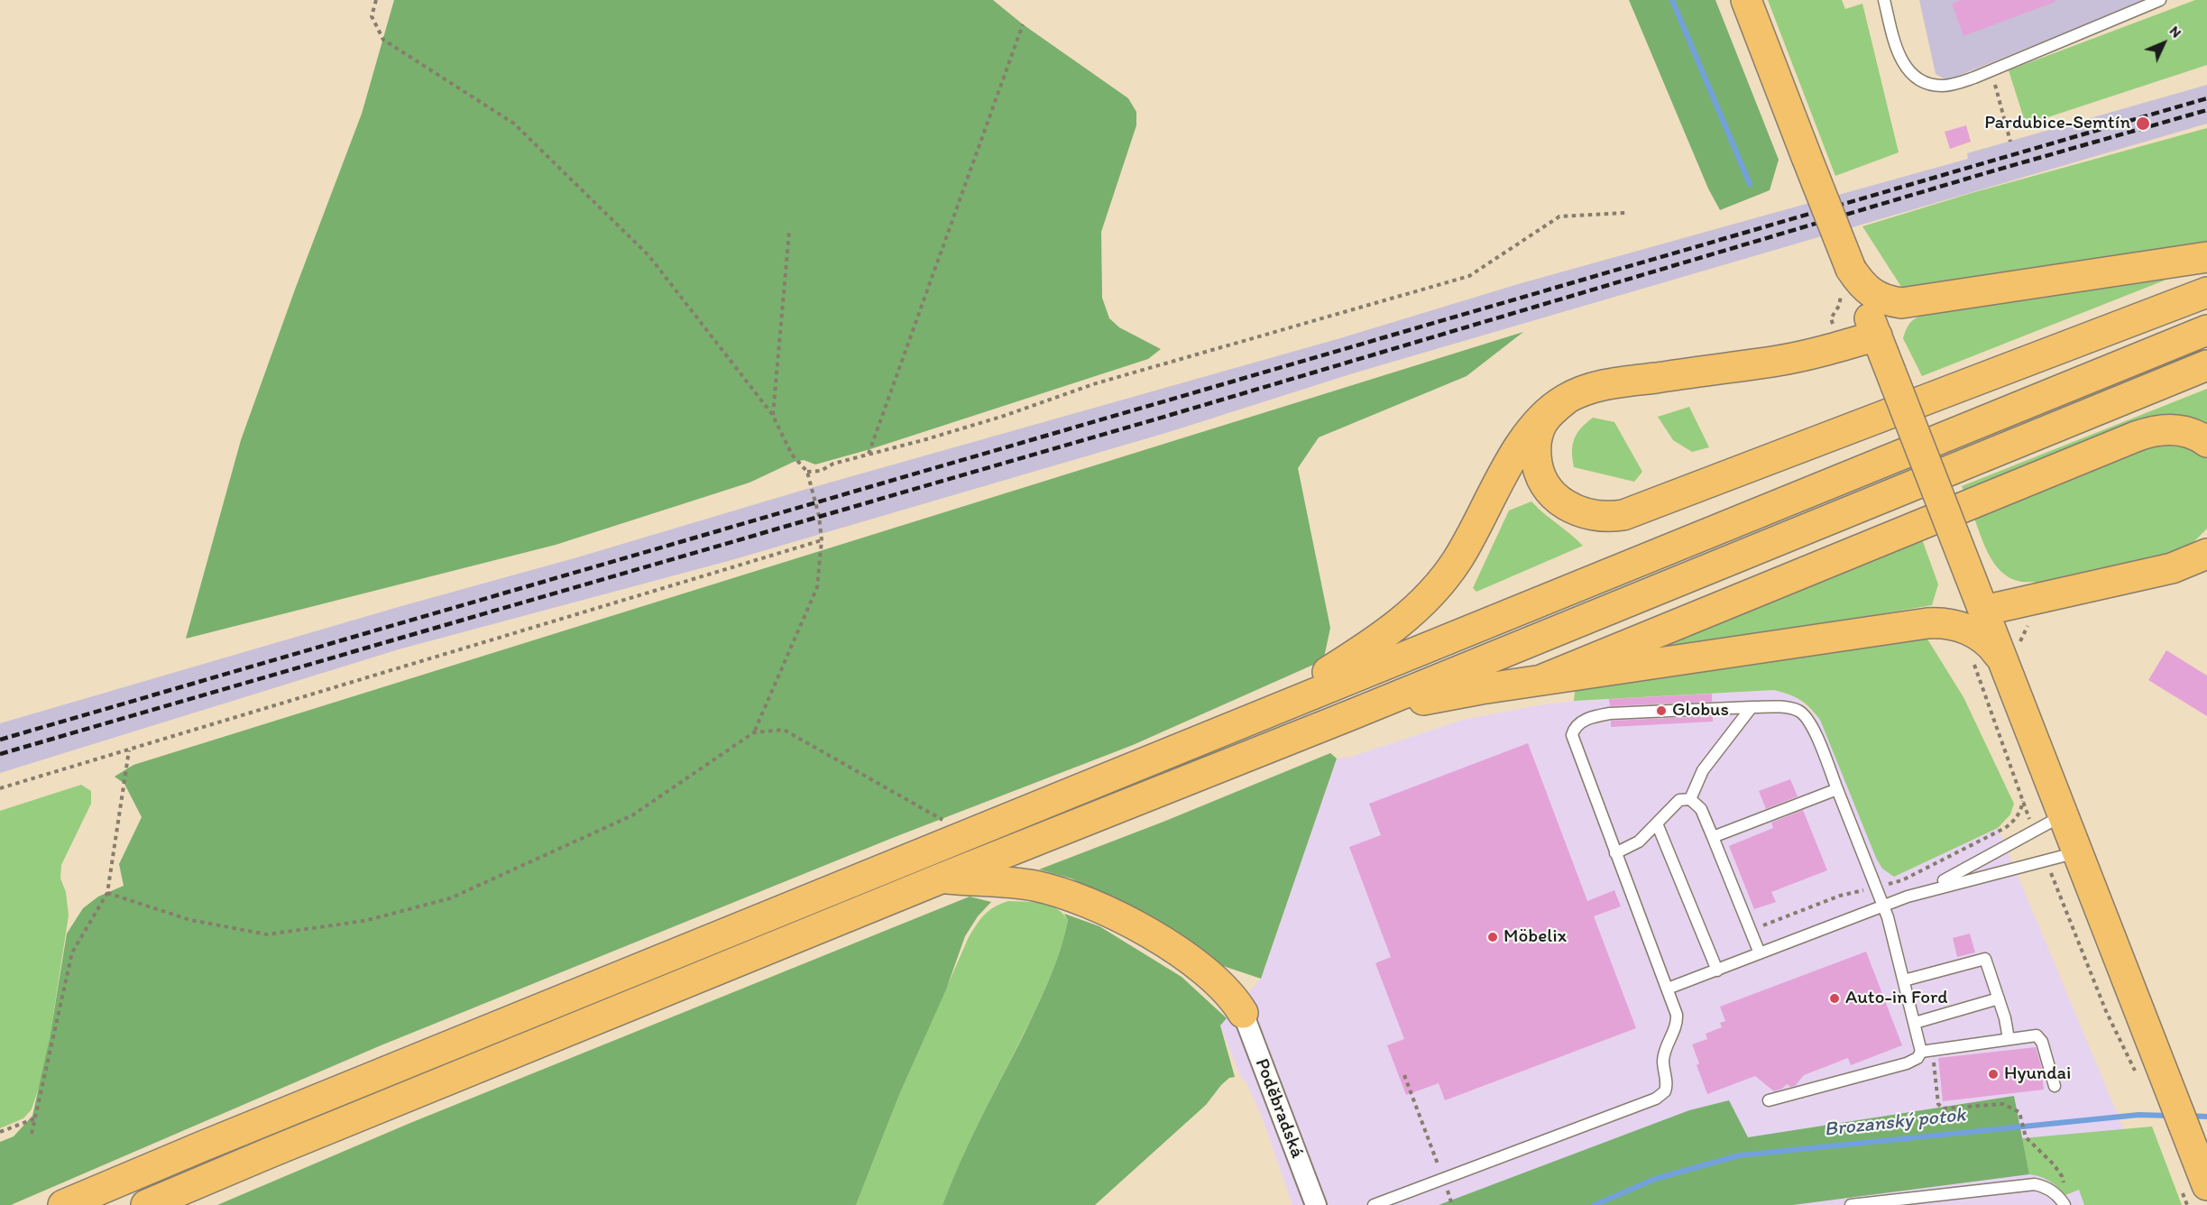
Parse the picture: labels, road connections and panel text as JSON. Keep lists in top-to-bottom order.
{
  "streets": {
    "street": ["Poděbradská"]
  },
  "water": ["Brozanský potok"],
  "places": [
    "Pardubice-Semtín",
    "Globus",
    "Möbelix",
    "Auto-in Ford",
    "Hyundai"
  ],
  "north": "top right"
}
